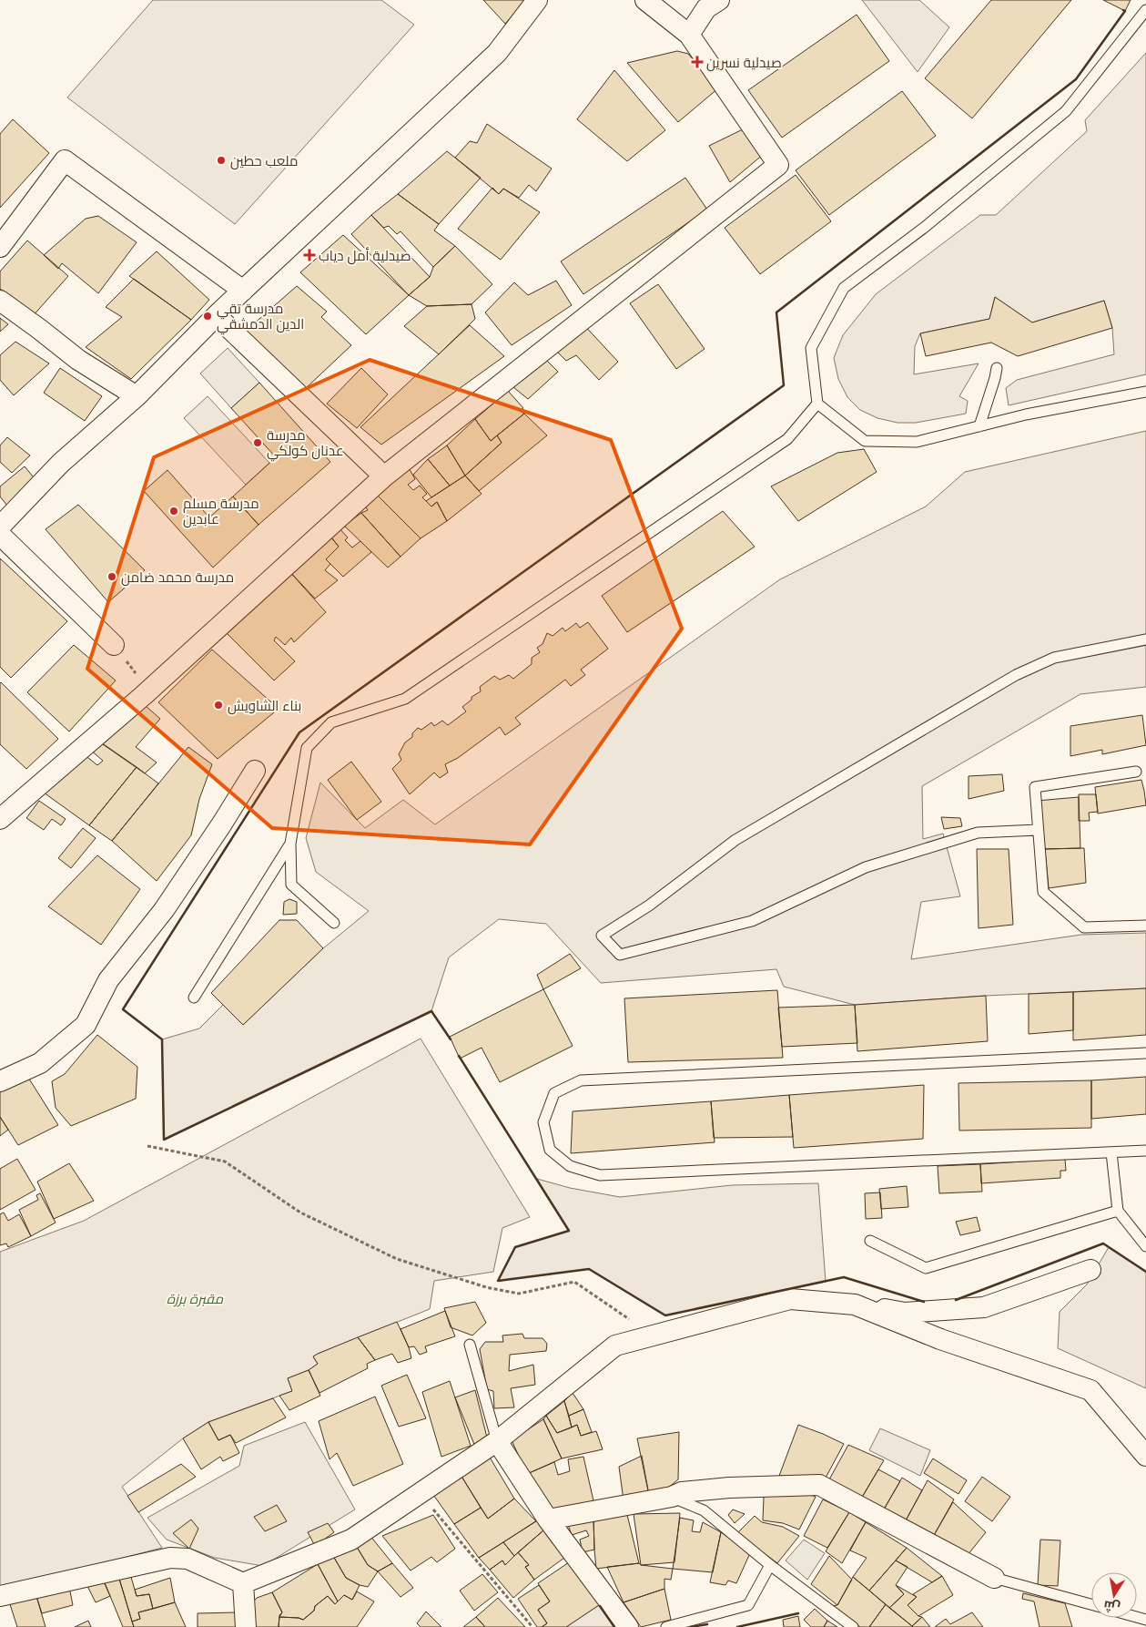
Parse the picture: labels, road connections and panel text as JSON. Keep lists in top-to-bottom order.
{
  "parks": ["مقبرة برزة"],
  "places": {
    "health": ["صيدلية نسرين", "صيدلية أمل دياب"],
    "other": [
      "ملعب حطين",
      "مدرسة تقي الدين الدمشقي",
      "مدرسة عدنان كولكي",
      "مدرسة مسلم عابدين",
      "مدرسة محمد ضامن",
      "بناء الشاويش"
    ]
  },
  "north": "bottom"
}
